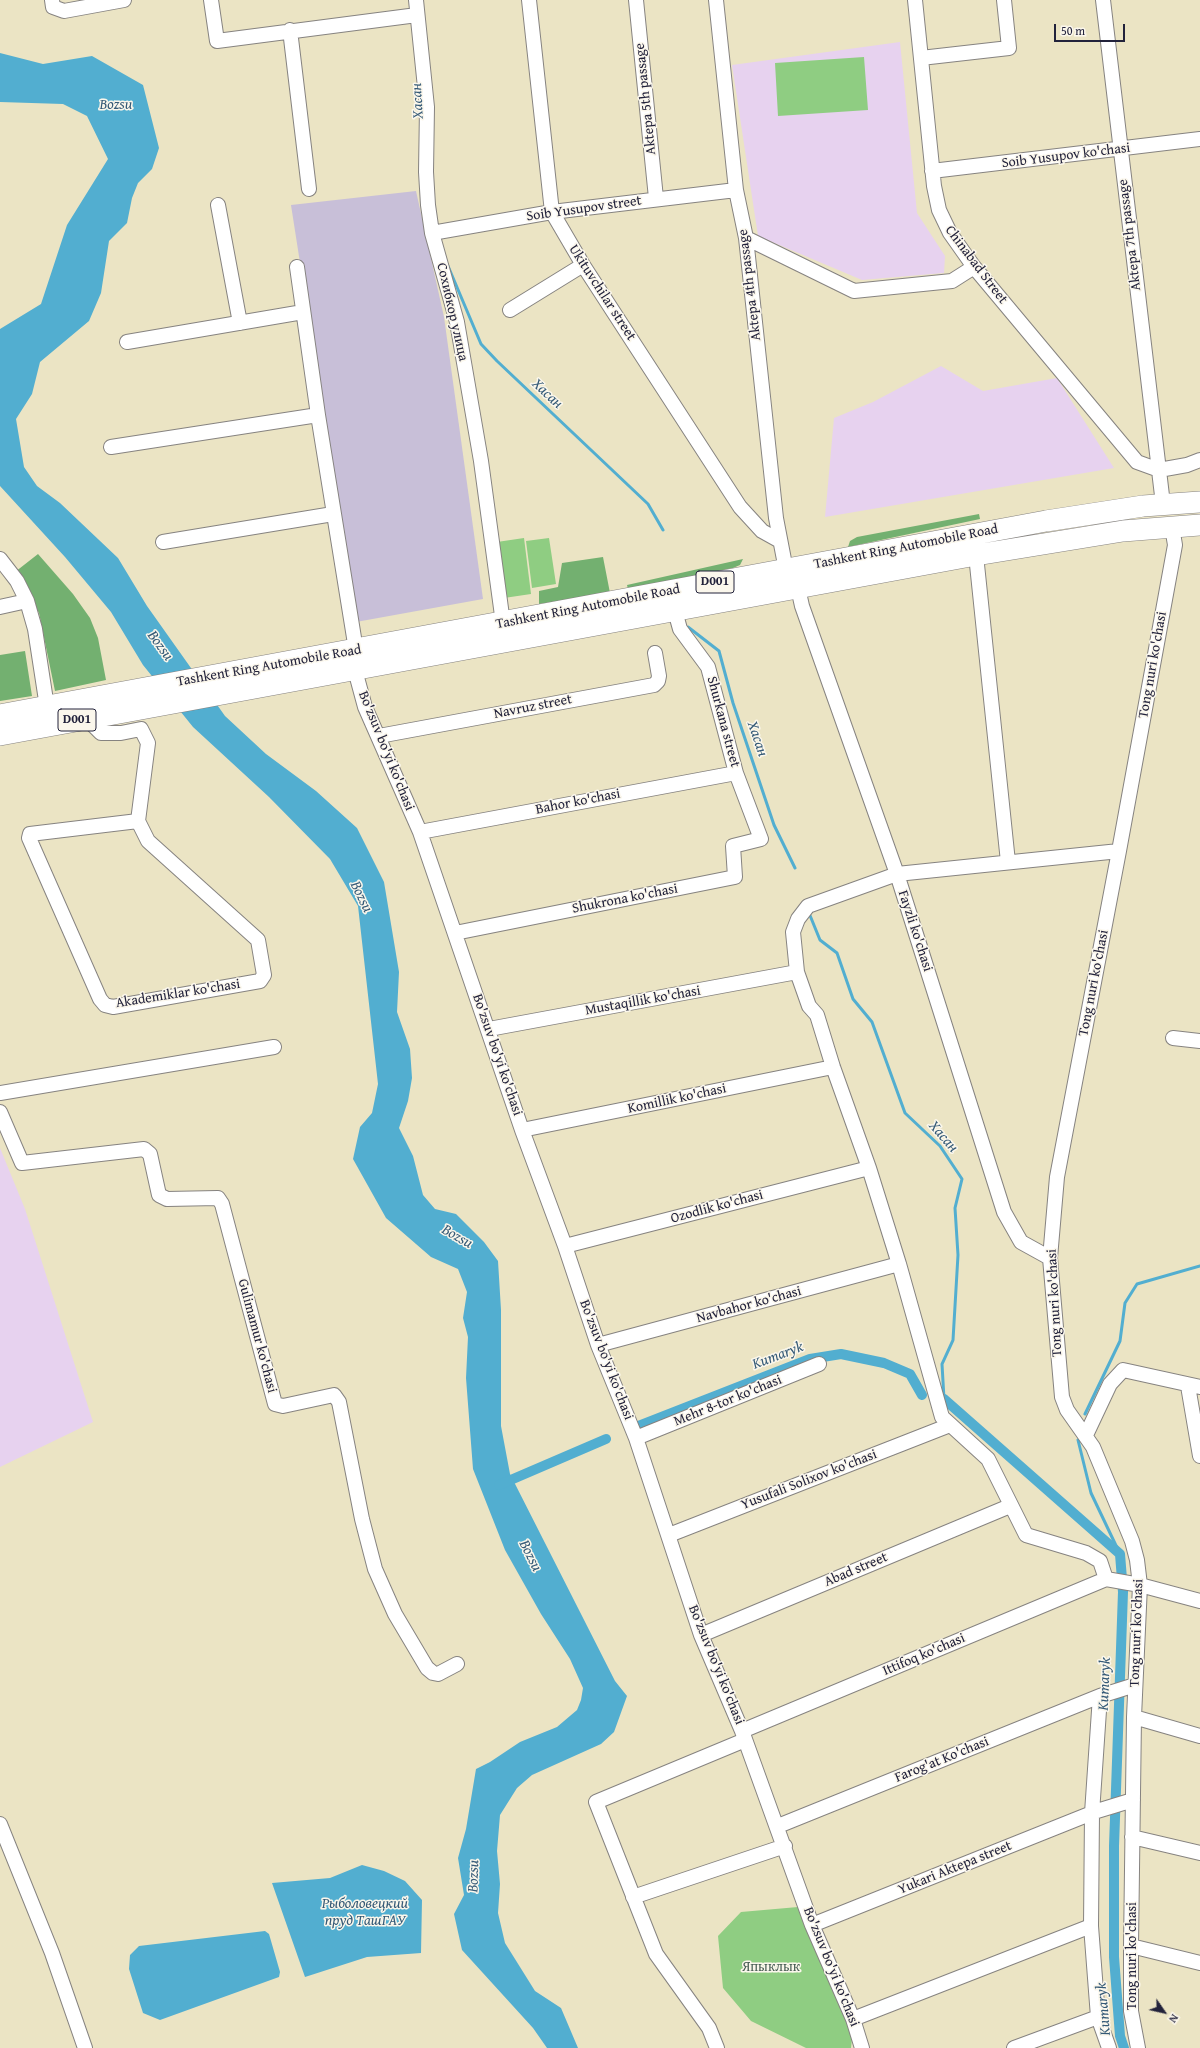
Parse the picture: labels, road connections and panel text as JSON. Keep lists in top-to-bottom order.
{
  "streets": {
    "highway": ["Tashkent Ring Automobile Road", "D001"],
    "street": [
      "Aktepa 5th passage",
      "Soib Yusupov ko'chasi",
      "Soib Yusupov street",
      "Aktepa 7th passage",
      "Chinabad Street",
      "Aktepa 4th passage",
      "Ukituvchilar street",
      "Сохибкор улица",
      "Tong nuri ko'chasi",
      "Navruz street",
      "Shurkana street",
      "Bo'zsuv bo'yi ko'chasi",
      "Bahor ko'chasi",
      "Shukrona ko'chasi",
      "Fayzli ko'chasi",
      "Akademiklar ko'chasi",
      "Mustaqillik ko'chasi",
      "Komillik ko'chasi",
      "Ozodlik ko'chasi",
      "Navbahor ko'chasi",
      "Gulimamur ko'chasi",
      "Mehr 8-tor ko'chasi",
      "Yusufali Solixov ko'chasi",
      "Abad street",
      "Ittifoq ko'chasi",
      "Farog'at Ko'chasi",
      "Yukari Aktepa street"
    ]
  },
  "crossings": [
    ["Aktepa 5th passage", "Soib Yusupov street"],
    ["Soib Yusupov ko'chasi", "Aktepa 7th passage"],
    ["Soib Yusupov ko'chasi", "Chinabad Street"],
    ["Soib Yusupov street", "Aktepa 4th passage"],
    ["Soib Yusupov street", "Ukituvchilar street"],
    ["Soib Yusupov street", "Сохибкор улица"],
    ["Aktepa 7th passage", "Chinabad Street"],
    ["Aktepa 7th passage", "Tashkent Ring Automobile Road"],
    ["Aktepa 4th passage", "Ukituvchilar street"],
    ["Aktepa 4th passage", "Tashkent Ring Automobile Road"],
    ["Сохибкор улица", "Tashkent Ring Automobile Road"],
    ["Tashkent Ring Automobile Road", "Tong nuri ko'chasi"],
    ["Tashkent Ring Automobile Road", "Shurkana street"],
    ["Tashkent Ring Automobile Road", "Bo'zsuv bo'yi ko'chasi"],
    ["Tashkent Ring Automobile Road", "Fayzli ko'chasi"],
    ["Tong nuri ko'chasi", "Fayzli ko'chasi"],
    ["Tong nuri ko'chasi", "Farog'at Ko'chasi"],
    ["Tong nuri ko'chasi", "Yukari Aktepa street"],
    ["Navruz street", "Bo'zsuv bo'yi ko'chasi"],
    ["Shurkana street", "Bahor ko'chasi"],
    ["Shurkana street", "Shukrona ko'chasi"],
    ["Bo'zsuv bo'yi ko'chasi", "Bahor ko'chasi"],
    ["Bo'zsuv bo'yi ko'chasi", "Shukrona ko'chasi"],
    ["Bo'zsuv bo'yi ko'chasi", "Mustaqillik ko'chasi"],
    ["Bo'zsuv bo'yi ko'chasi", "Komillik ko'chasi"],
    ["Bo'zsuv bo'yi ko'chasi", "Ozodlik ko'chasi"],
    ["Bo'zsuv bo'yi ko'chasi", "Navbahor ko'chasi"],
    ["Bo'zsuv bo'yi ko'chasi", "Mehr 8-tor ko'chasi"],
    ["Bo'zsuv bo'yi ko'chasi", "Yusufali Solixov ko'chasi"],
    ["Bo'zsuv bo'yi ko'chasi", "Abad street"],
    ["Bo'zsuv bo'yi ko'chasi", "Ittifoq ko'chasi"],
    ["Bo'zsuv bo'yi ko'chasi", "Farog'at Ko'chasi"],
    ["Bo'zsuv bo'yi ko'chasi", "Yukari Aktepa street"],
    ["Bahor ko'chasi", "Shukrona ko'chasi"]
  ],
  "water": [
    "Хасан",
    "Bozsu",
    "Kumaryk",
    "Рыболовецкий пруд ТашГАУ"
  ],
  "parks": ["Япыклык"],
  "scale_bar": "50 m",
  "north": "bottom right"
}
